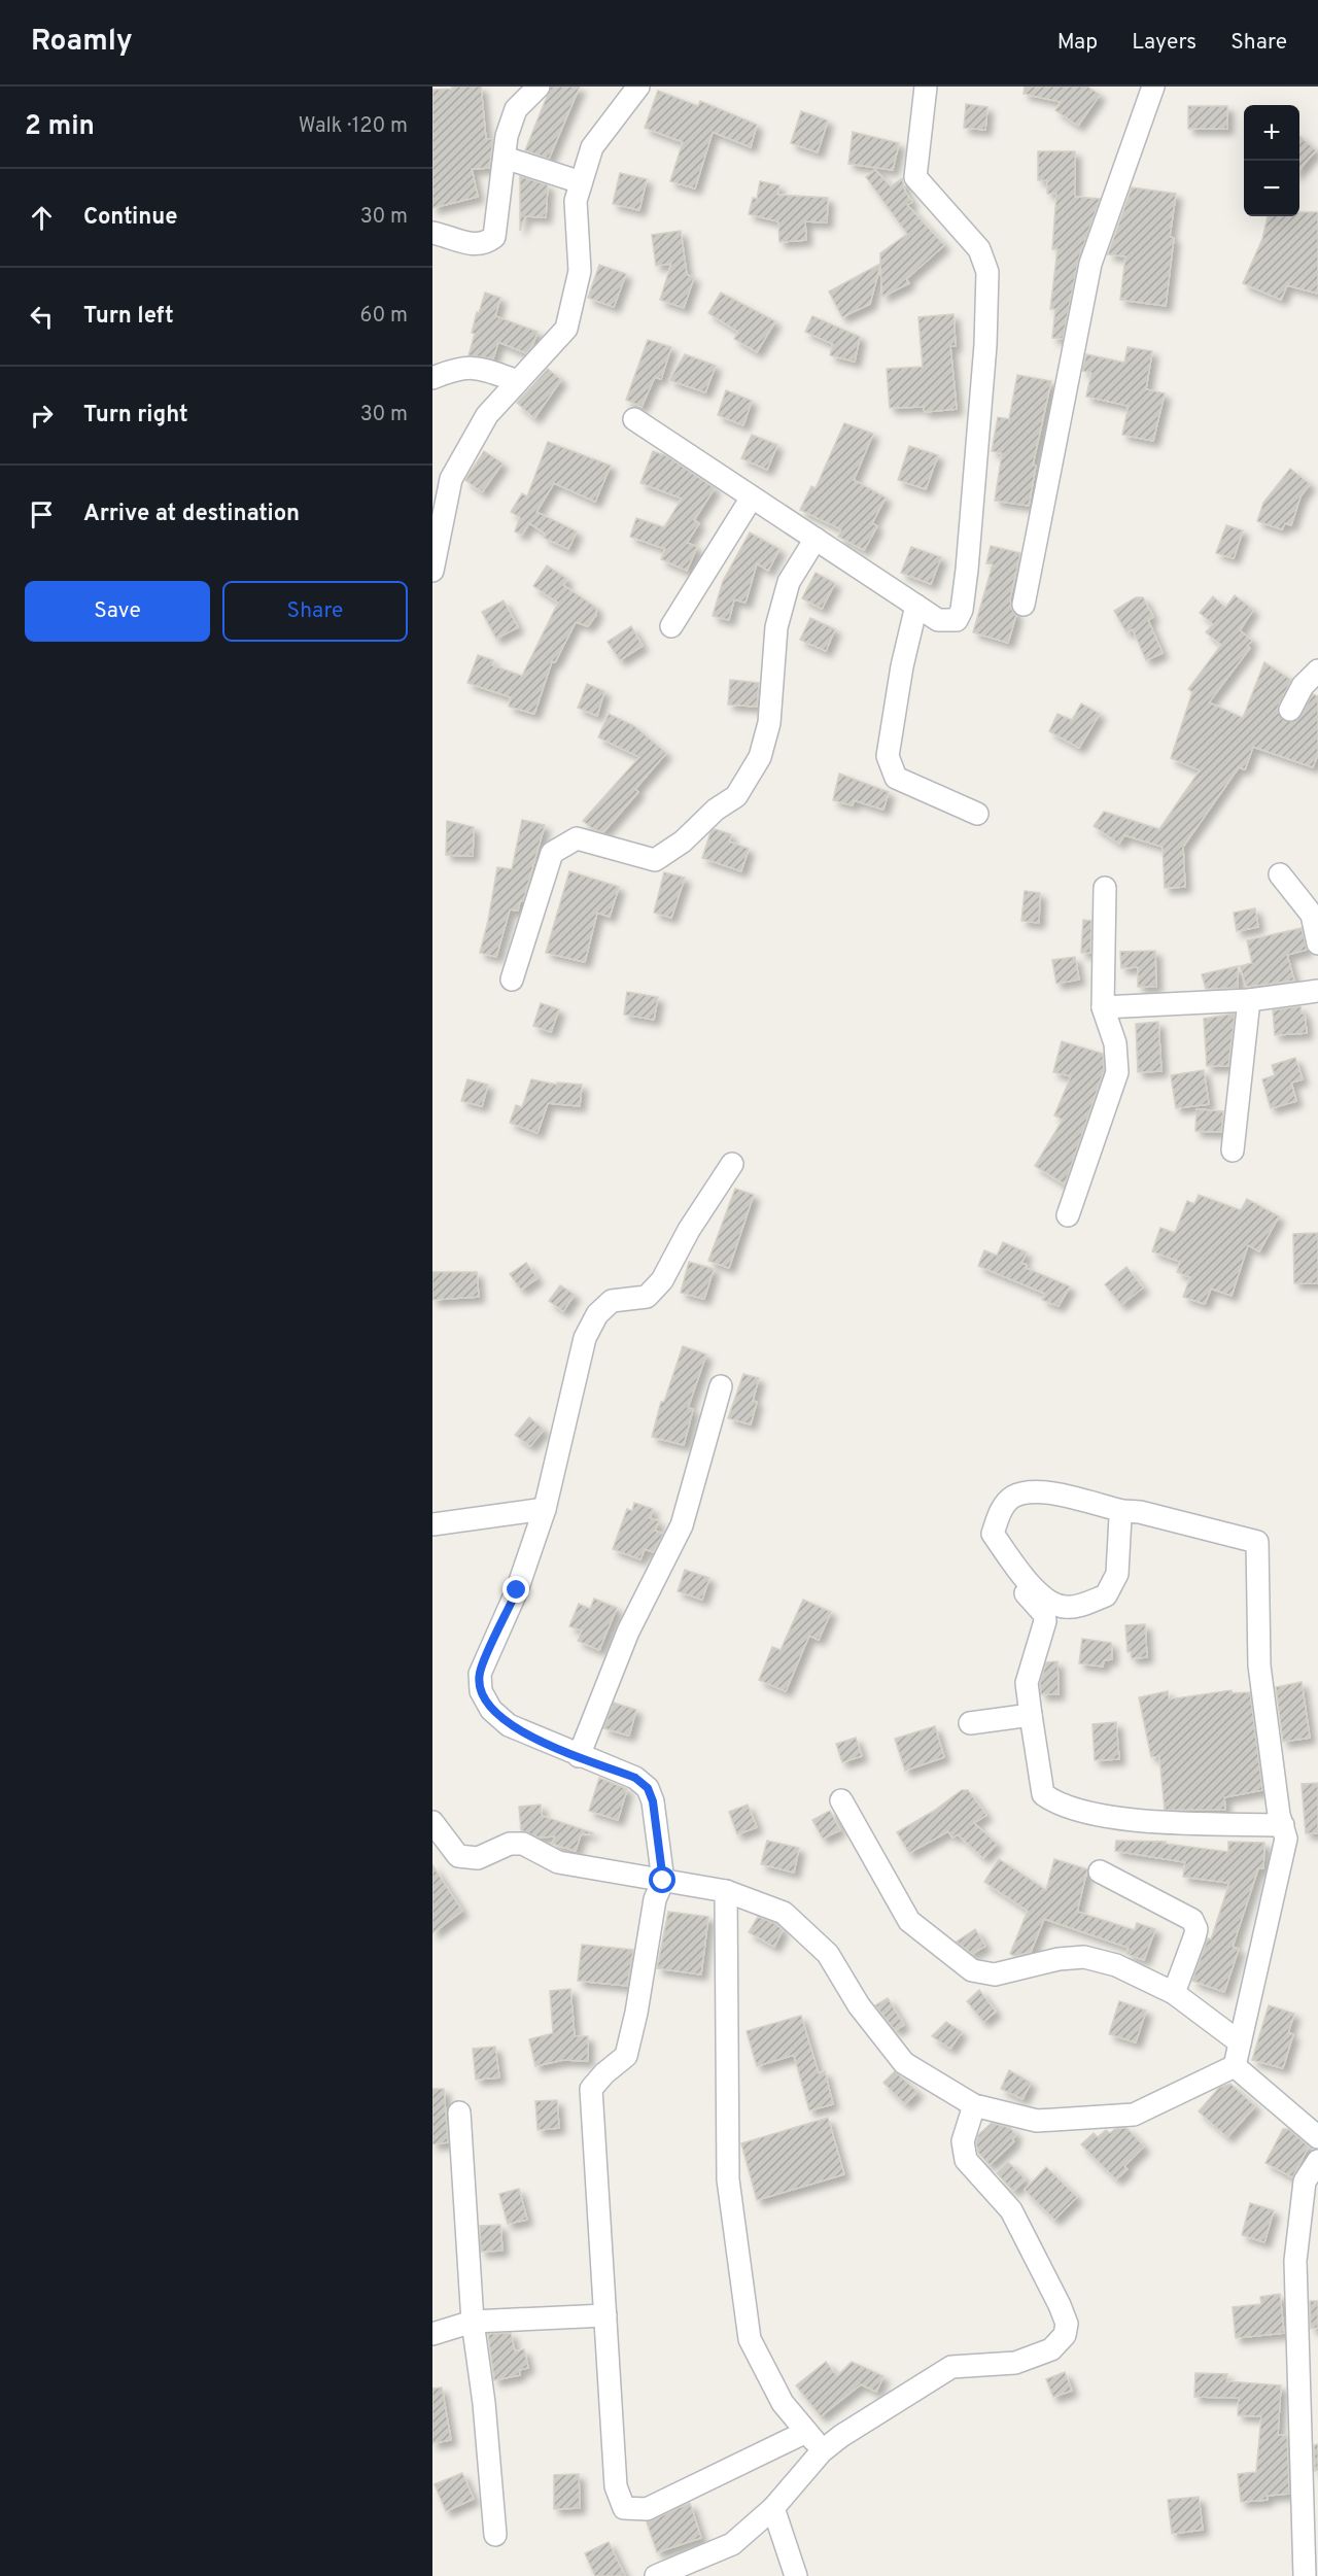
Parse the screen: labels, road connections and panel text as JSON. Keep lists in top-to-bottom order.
{
  "page": {
    "header": "Roamly",
    "nav": ["Map", "Layers", "Share"],
    "heading": ["2 min", "Walk · 120 m"],
    "map_buttons": ["+", "−"],
    "list": [
      ["Continue", "30 m"],
      ["Turn left", "60 m"],
      ["Turn right", "30 m"],
      "Arrive at destination"
    ],
    "buttons": ["Save", "Share"]
  }
}
